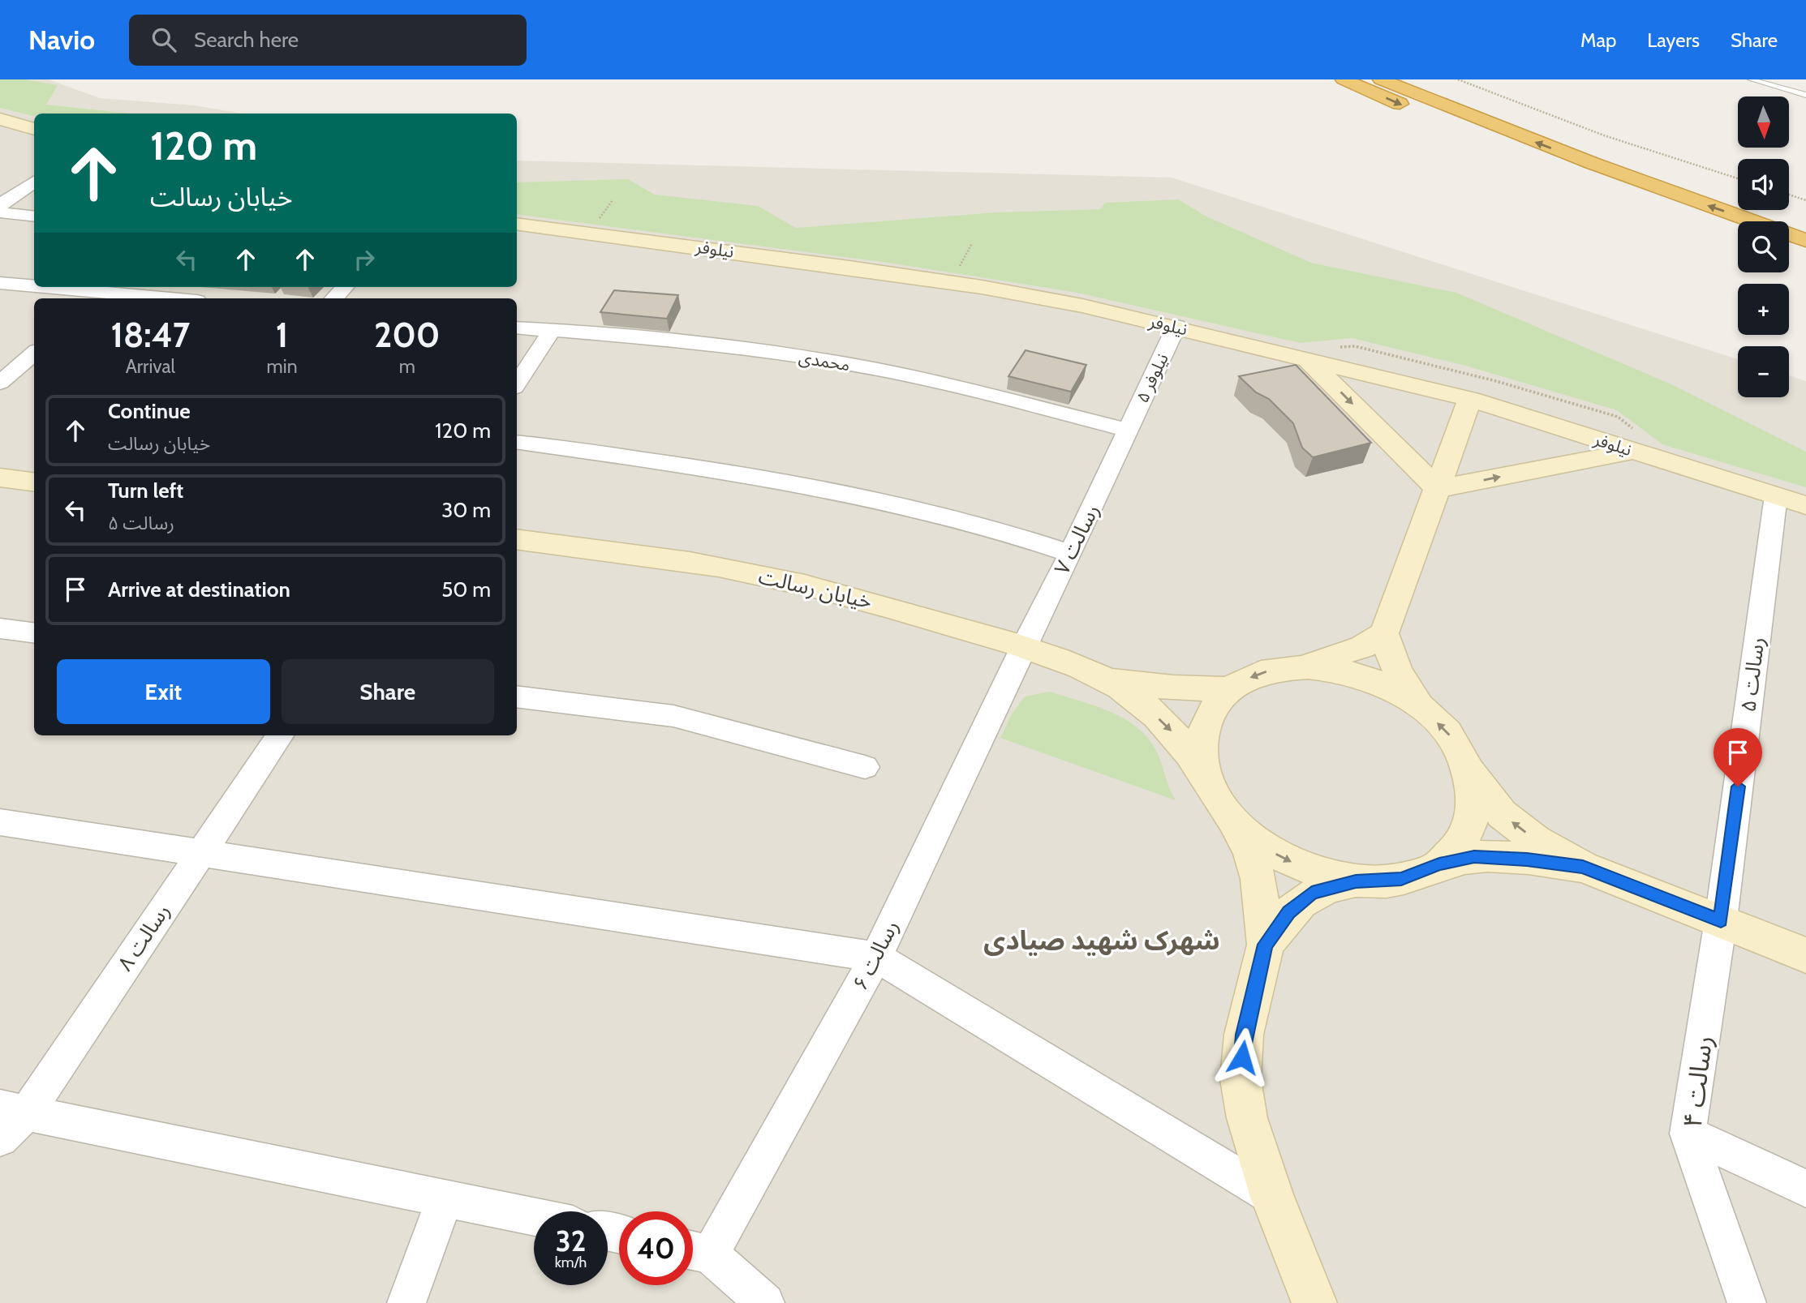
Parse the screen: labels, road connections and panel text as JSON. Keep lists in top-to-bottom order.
{
  "streets": {
    "street": [
      "نیلوفر",
      "محمدی",
      "نیلوفر ۵",
      "رسالت ۷",
      "خیابان رسالت",
      "رسالت ۵",
      "۸ رسالت",
      "رسالت ۶",
      "رسالت ۴"
    ]
  },
  "crossings": [
    ["نیلوفر", "نیلوفر ۵"],
    ["نیلوفر", "رسالت ۵"],
    ["محمدی", "نیلوفر ۵"],
    ["محمدی", "رسالت ۷"],
    ["نیلوفر ۵", "رسالت ۷"],
    ["رسالت ۷", "خیابان رسالت"],
    ["رسالت ۷", "رسالت ۶"],
    ["خیابان رسالت", "رسالت ۶"],
    ["رسالت ۵", "رسالت ۴"]
  ],
  "districts": ["شهرک شهید صیادی"],
  "north": "bottom",
  "page": {
    "header": "Navio",
    "search": "Search here",
    "nav": ["Map", "Layers", "Share"],
    "map_buttons": ["+", "−"],
    "turn": ["120 m", "خیابان رسالت"],
    "eta": [
      "18:47",
      "Arrival",
      "1",
      "min",
      "200",
      "m"
    ],
    "list": [
      {
        "name": "Continue",
        "note": "خیابان رسالت",
        "value": "120 m"
      },
      {
        "name": "Turn left",
        "note": "رسالت ۵",
        "value": "30 m"
      },
      {
        "name": "Arrive at destination",
        "value": "50 m"
      }
    ],
    "buttons": ["Exit", "Share"],
    "speed": "32 km/h",
    "limit": "40"
  }
}
